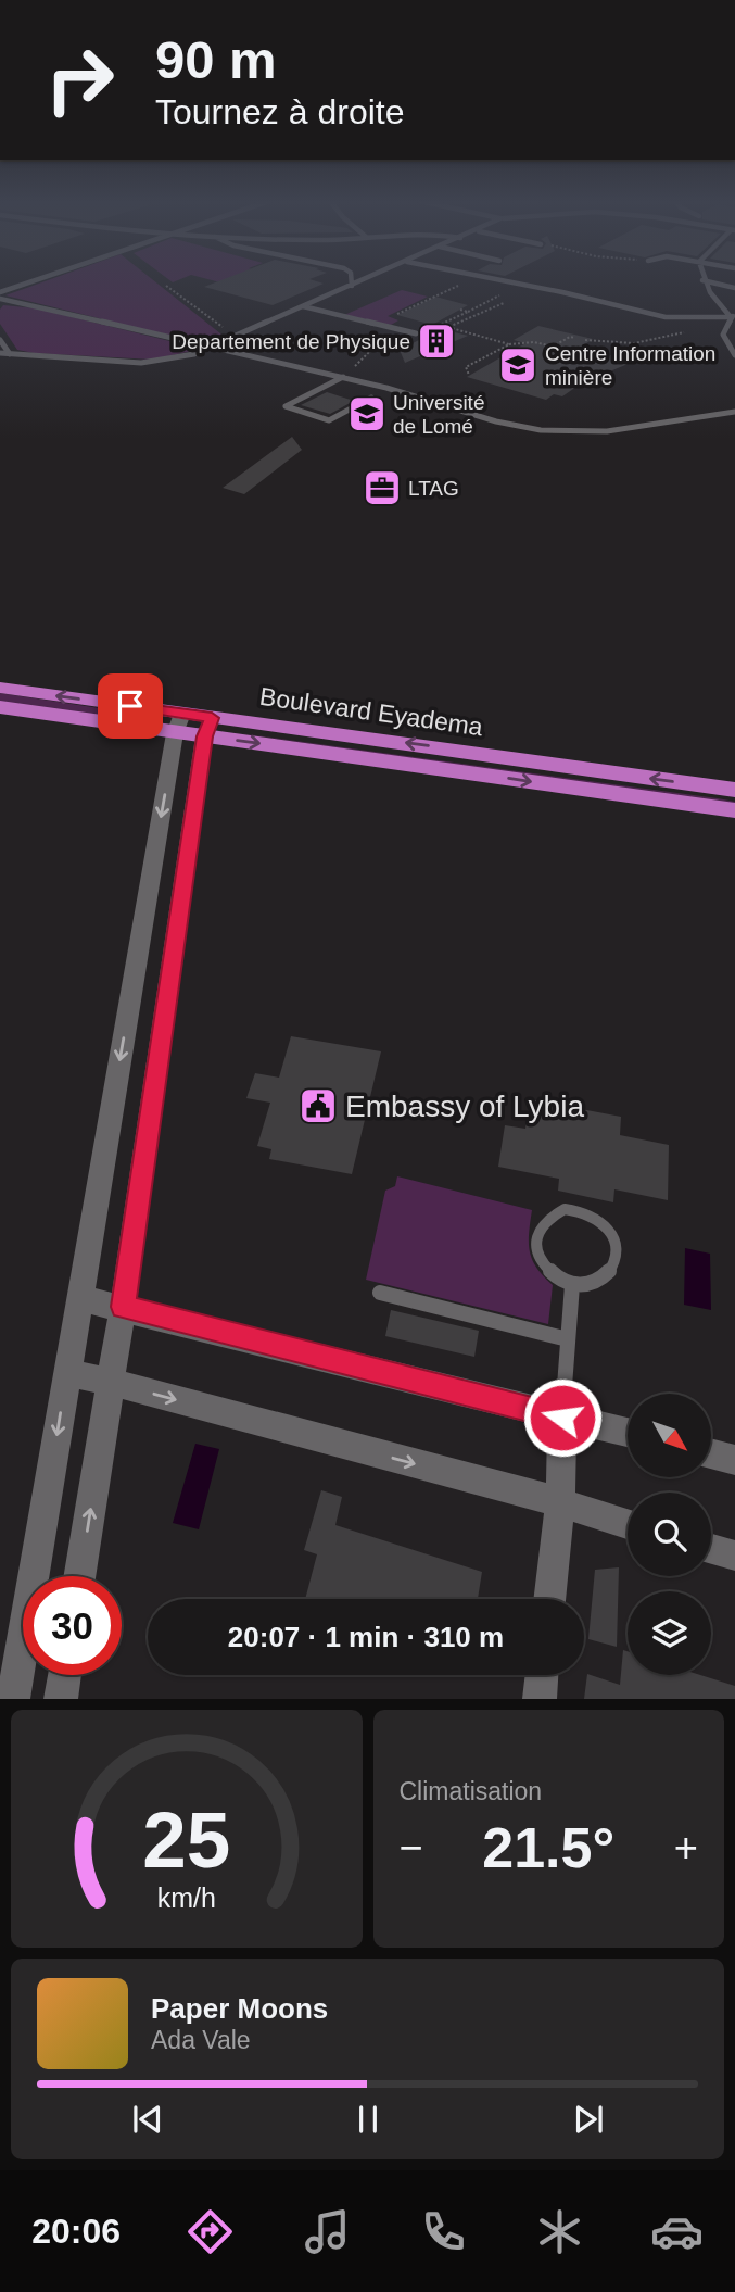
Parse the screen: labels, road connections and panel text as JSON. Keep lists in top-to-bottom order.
{
  "streets": {
    "highway": ["Boulevard Eyadema"]
  },
  "places": {
    "building": ["Departement de Physique"],
    "school or university": ["Centre Information minière", "Université de Lomé"],
    "office": ["LTAG"],
    "public building": ["Embassy of Lybia"]
  },
  "north": "bottom right",
  "page": {
    "turn": ["90 m", "Tournez à droite"],
    "limit": "30",
    "trip": "20:07 · 1 min · 310 m",
    "tile": "Climatisation",
    "heat": ["−", "21.5°", "+"],
    "song": ["Paper Moons", "Ada Vale"],
    "tabs": "20:06",
    "gauge": ["25", "km/h"]
  }
}
